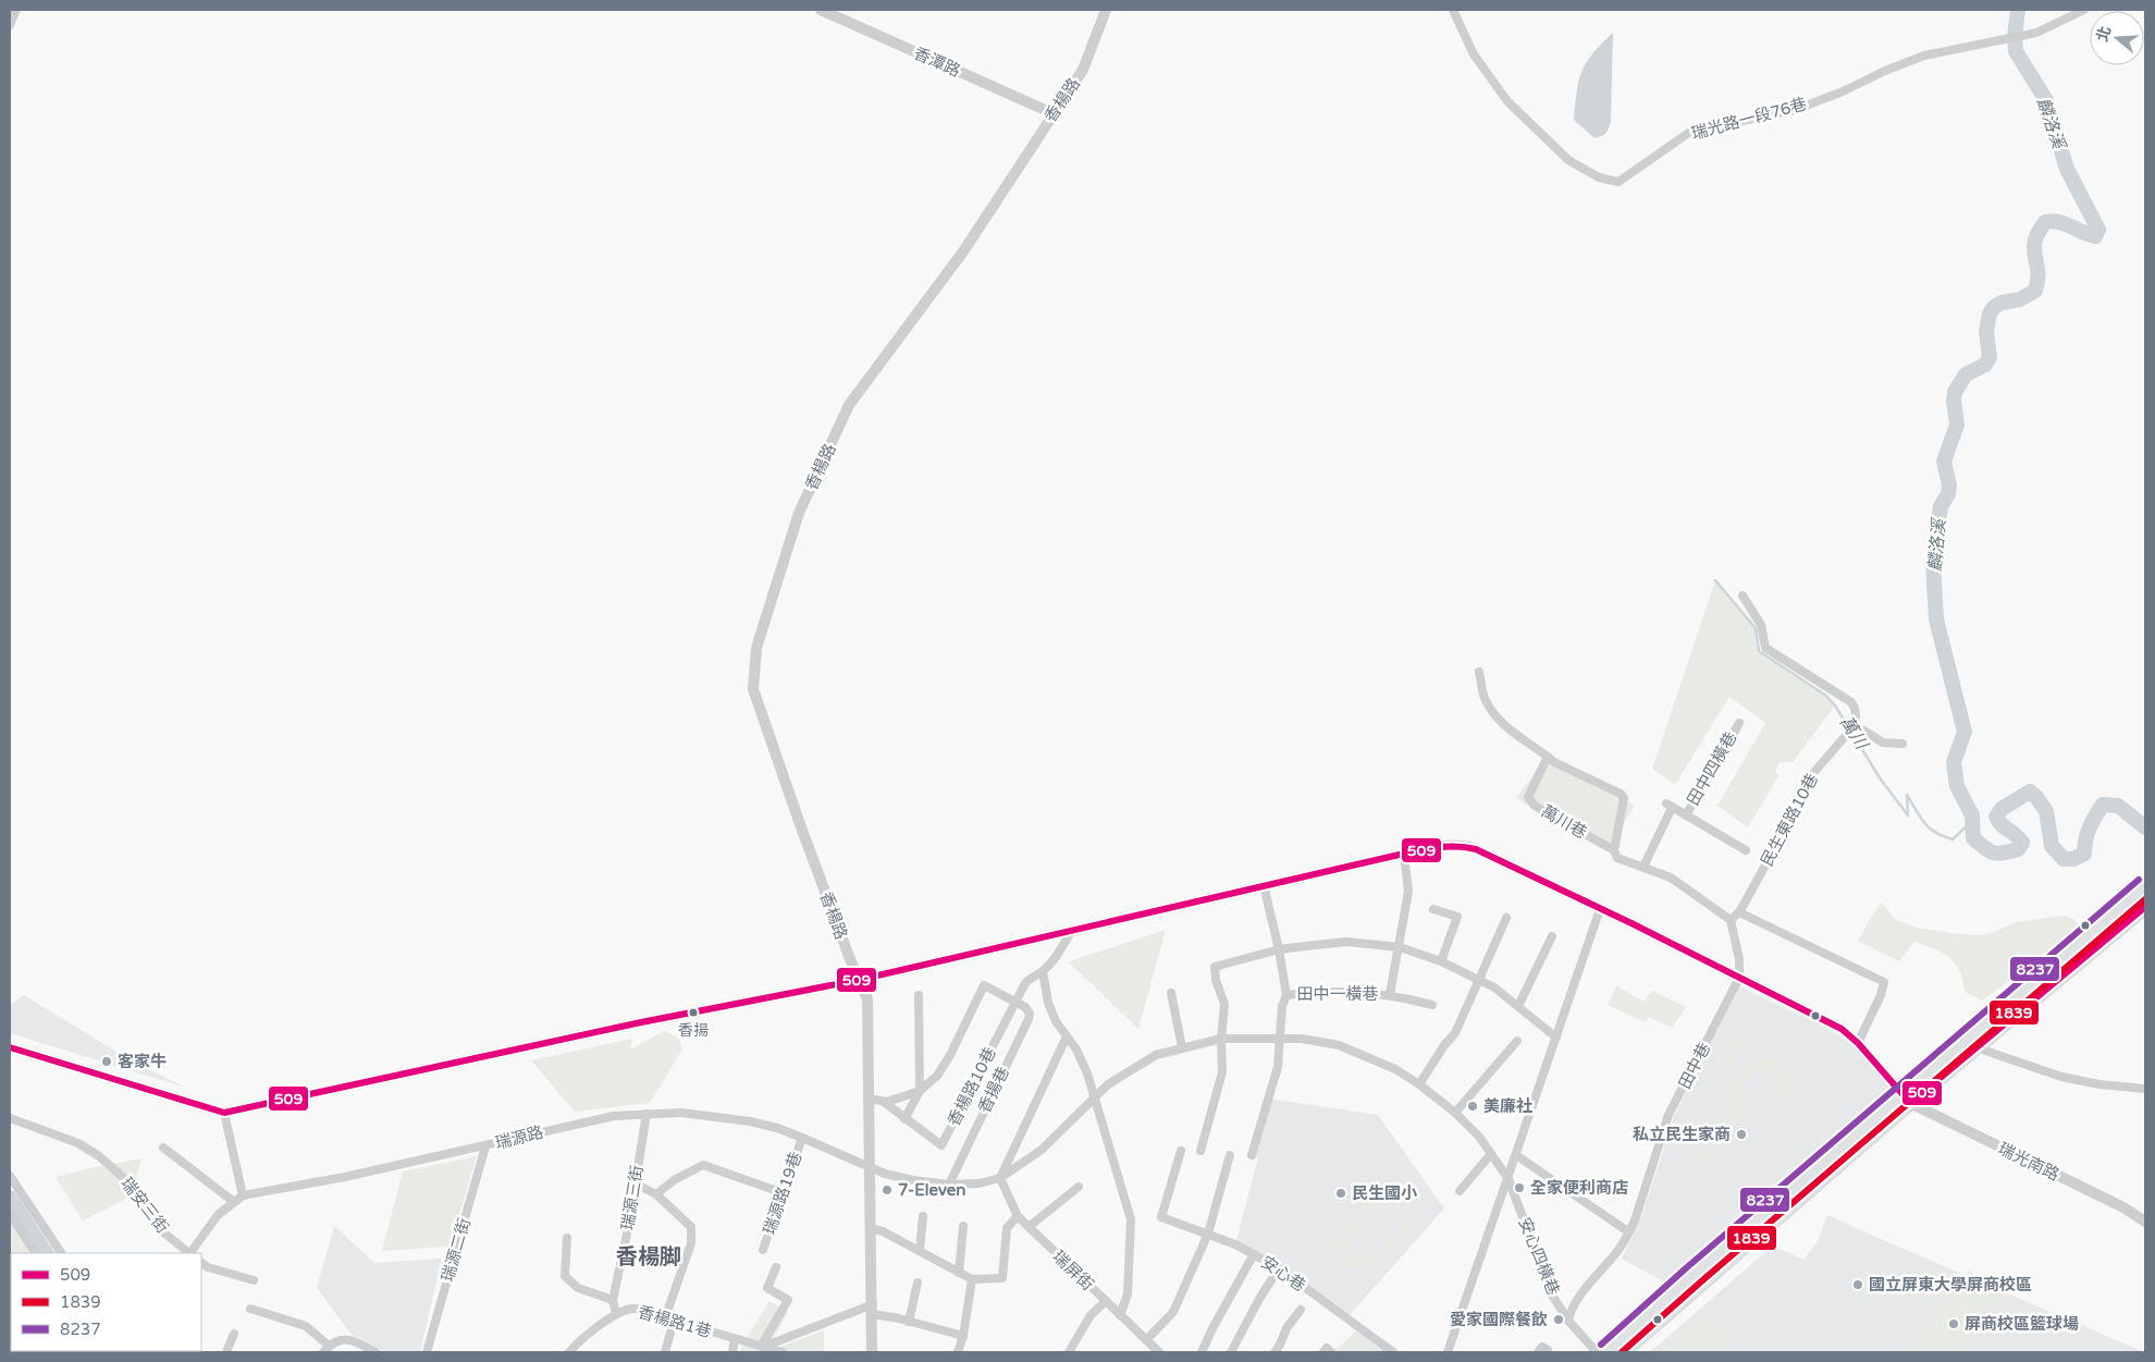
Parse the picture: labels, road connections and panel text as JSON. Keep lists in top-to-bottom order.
{
  "streets": {
    "street": [
      "香潭路",
      "香楊路",
      "瑞光路一段76巷",
      "田中四橫巷",
      "民生東路10巷",
      "萬川巷",
      "田中一橫巷",
      "田中巷",
      "香楊路10巷",
      "香揚巷",
      "瑞源路",
      "瑞光南路",
      "瑞源路19巷",
      "瑞源三街",
      "瑞安三街",
      "瑞源二街",
      "安心四橫巷",
      "瑞屏街",
      "安心巷",
      "香楊路1巷"
    ]
  },
  "crossings": [
    ["香潭路", "香楊路"],
    ["田中一橫巷", "安心四橫巷"],
    ["田中巷", "安心四橫巷"],
    ["香楊路10巷", "香揚巷"],
    ["瑞源路", "瑞源路19巷"],
    ["瑞源路", "瑞源三街"],
    ["瑞源路", "瑞源二街"],
    ["瑞源三街", "香楊路1巷"]
  ],
  "districts": ["香楊脚"],
  "water": ["麟洛溪", "萬川"],
  "places": [
    "香揚",
    "客家牛",
    "美廉社",
    "私立民生家商",
    "全家便利商店",
    "7-Eleven",
    "民生國小",
    "國立屏東大學屏商校區",
    "愛家國際餐飲",
    "屏商校區籃球場"
  ],
  "lines": ["transit line 509", "transit line 8237", "transit line 1839"],
  "legend": ["509", "1839", "8237"],
  "north": "left"
}
